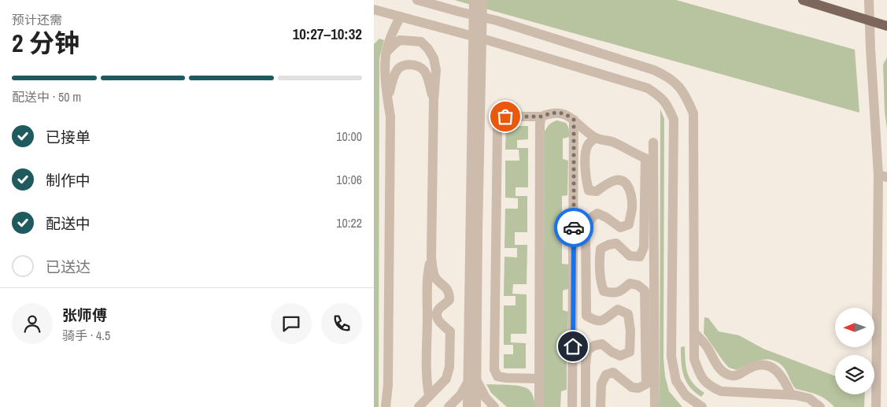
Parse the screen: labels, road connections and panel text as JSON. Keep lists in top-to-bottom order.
{
  "north": "left",
  "page": {
    "heading": ["2 分钟", "预计还需", "10:27–10:32"],
    "panel": ["张师傅", "骑手 · 4.5"],
    "bar": "配送中 · 50 m",
    "list": [
      ["已接单", "10:00"],
      ["制作中", "10:06"],
      ["配送中", "10:22"],
      "已送达"
    ]
  }
}
